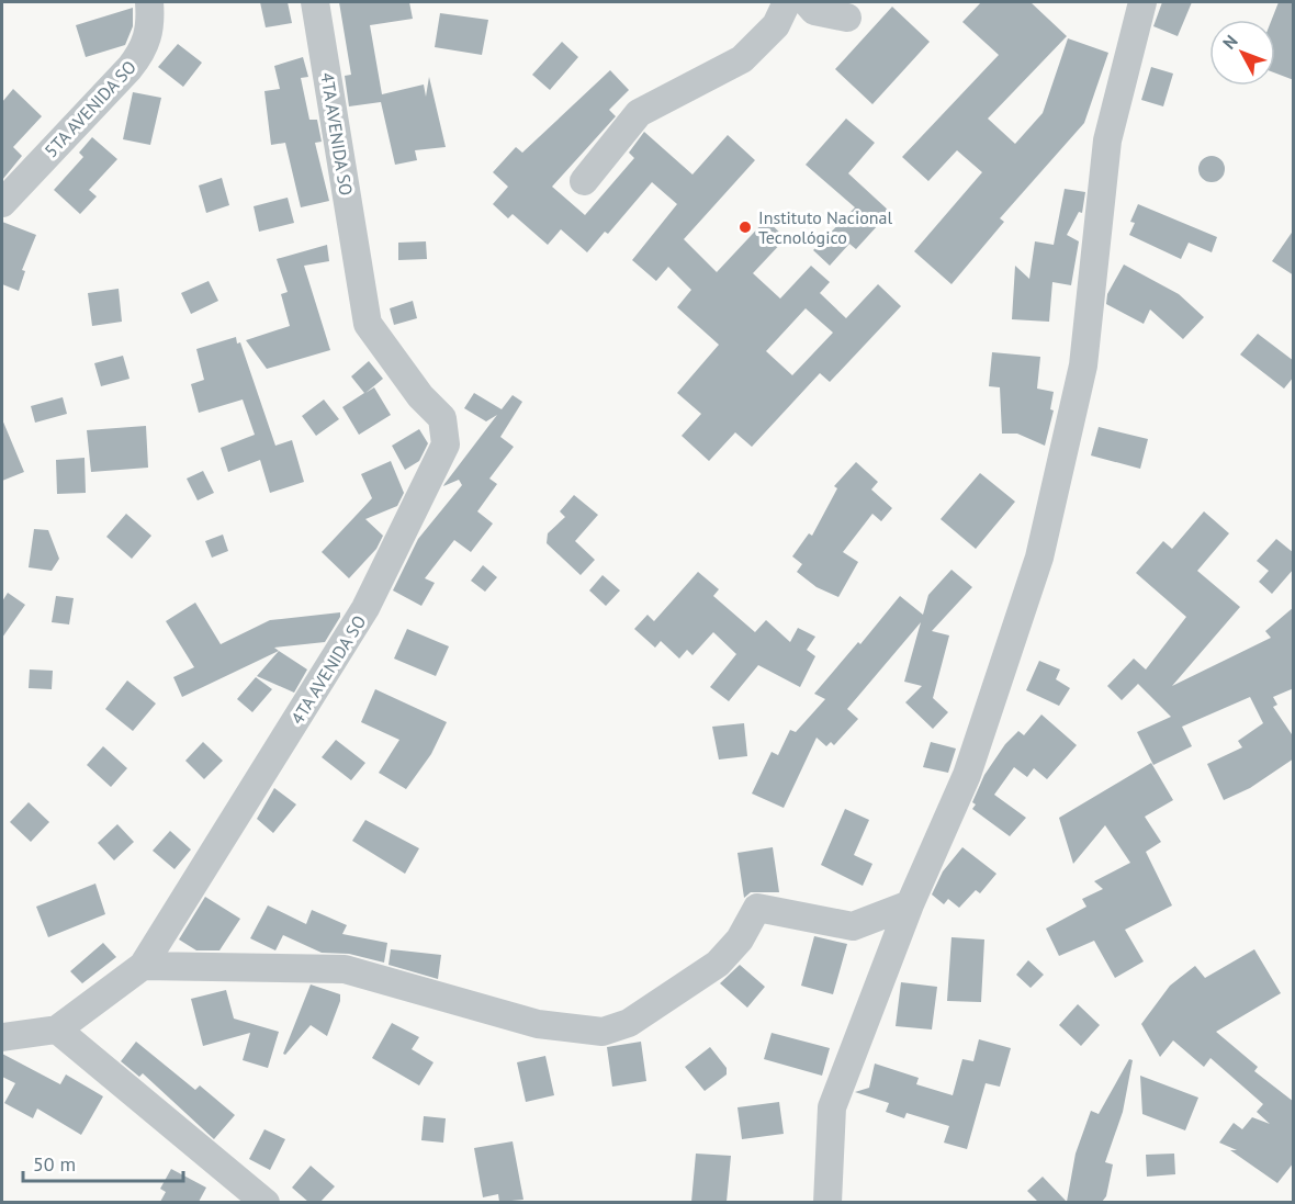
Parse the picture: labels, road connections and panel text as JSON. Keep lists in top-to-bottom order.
{
  "streets": {
    "street": ["5TA AVENIDA SO", "4TA AVENIDA SO"]
  },
  "places": ["Instituto Nacional Tecnológico"],
  "scale_bar": "50 m",
  "north": "top left"
}
